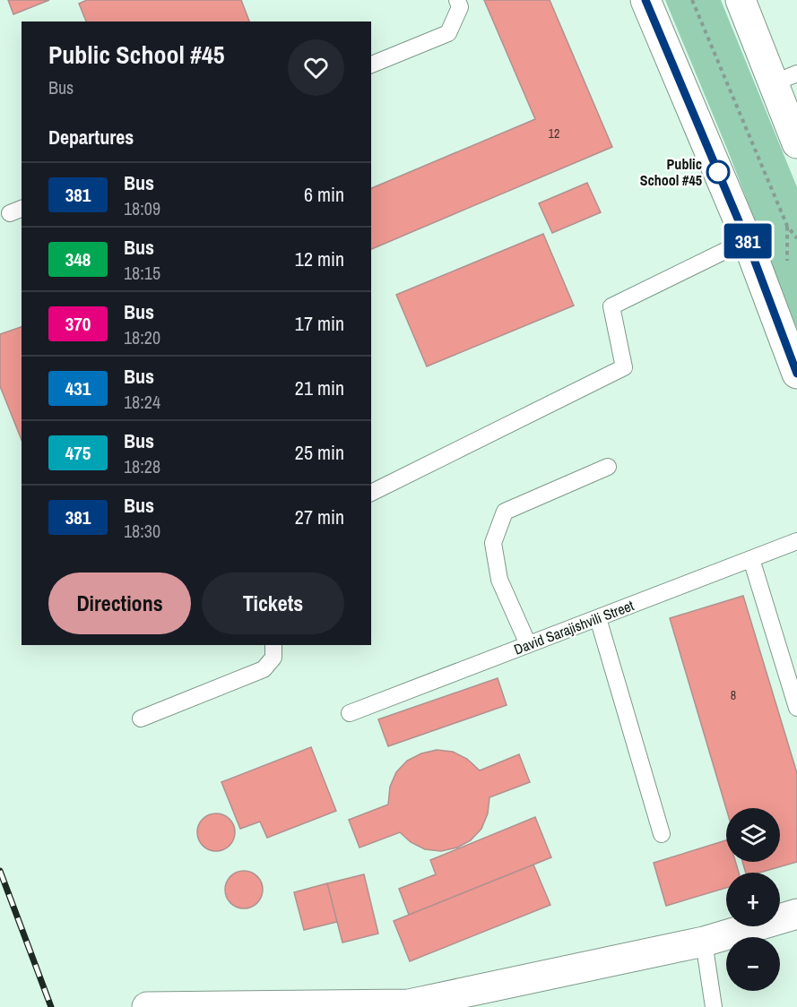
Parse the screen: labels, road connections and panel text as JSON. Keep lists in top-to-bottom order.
{
  "streets": {
    "lane": ["David Sarajishvili Street"]
  },
  "places": ["Public School #45"],
  "lines": ["bus line 381"],
  "house_numbers": ["12", "8"],
  "page": {
    "on_map": "381",
    "heading": [
      ["Public School #45", "Bus"],
      "Departures"
    ],
    "list": [
      {
        "mark": "381",
        "name": "Bus",
        "note": "18:09",
        "value": "6 min"
      },
      {
        "mark": "348",
        "name": "Bus",
        "note": "18:15",
        "value": "12 min"
      },
      {
        "mark": "370",
        "name": "Bus",
        "note": "18:20",
        "value": "17 min"
      },
      {
        "mark": "431",
        "name": "Bus",
        "note": "18:24",
        "value": "21 min"
      },
      {
        "mark": "475",
        "name": "Bus",
        "note": "18:28",
        "value": "25 min"
      },
      {
        "mark": "381",
        "name": "Bus",
        "note": "18:30",
        "value": "27 min"
      }
    ],
    "buttons": ["Directions", "Tickets"],
    "map_buttons": ["+", "−"]
  }
}
